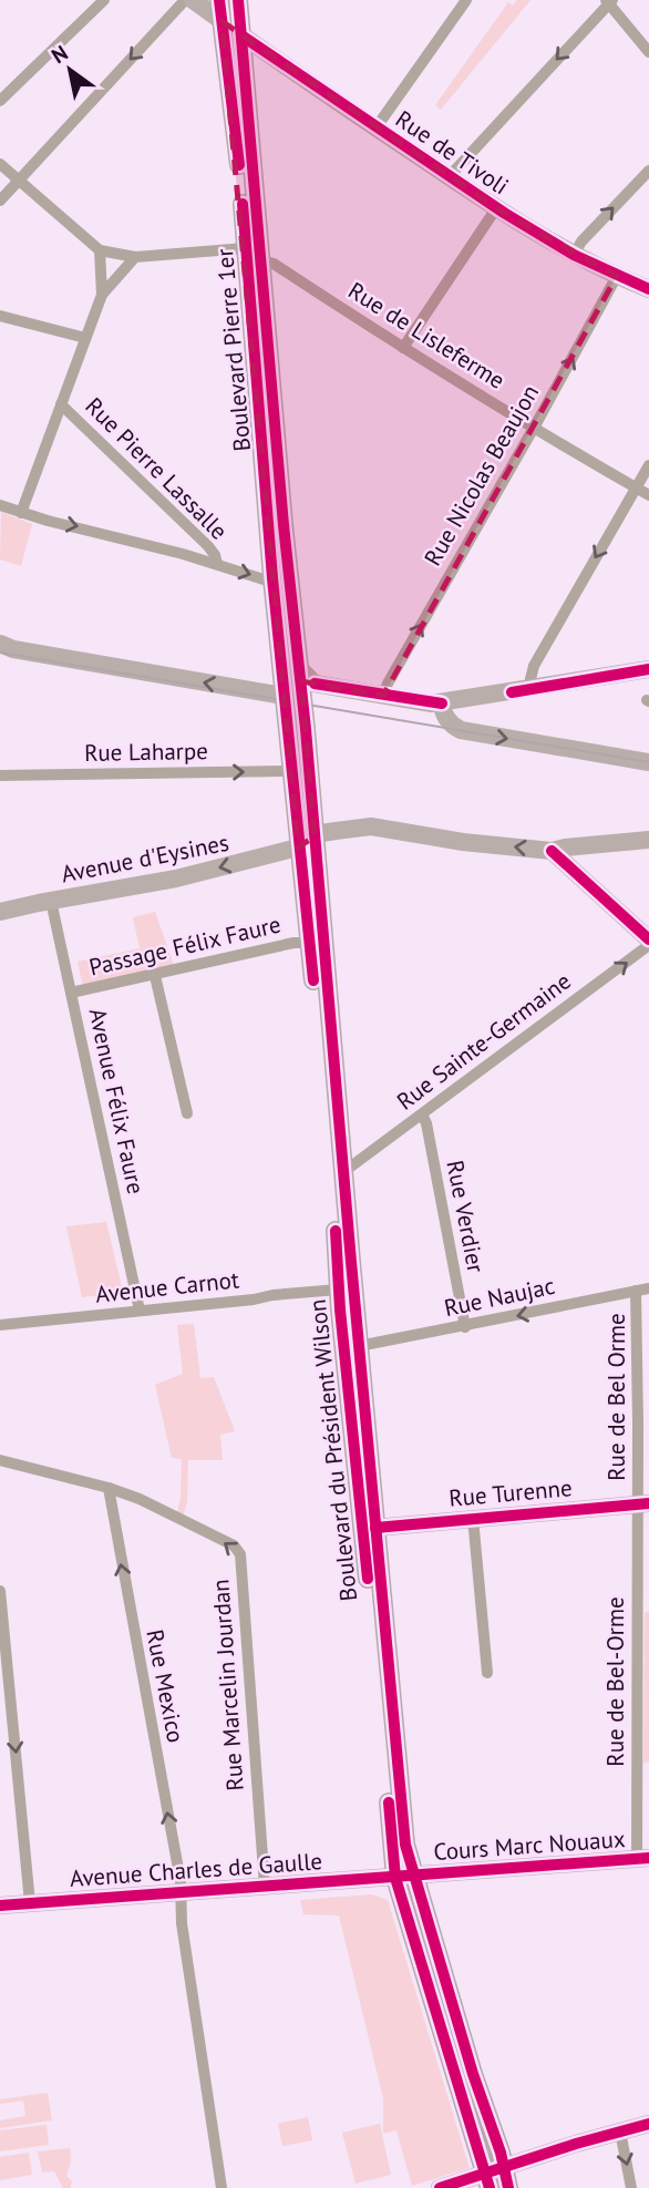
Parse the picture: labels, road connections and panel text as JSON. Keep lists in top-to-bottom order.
{
  "streets": {
    "main road": ["Boulevard Pierre 1er", "Boulevard du Président Wilson"],
    "street": [
      "Rue de Tivoli",
      "Rue de Lisleferme",
      "Rue Pierre Lassalle",
      "Rue Nicolas Beaujon",
      "Rue Laharpe",
      "Avenue d'Eysines",
      "Passage Félix Faure",
      "Rue Sainte-Germaine",
      "Avenue Félix Faure",
      "Rue Verdier",
      "Avenue Carnot",
      "Rue Naujac",
      "Rue de Bel Orme",
      "Rue Turenne",
      "Rue de Bel-Orme",
      "Rue Marcelin Jourdan",
      "Rue Mexico",
      "Cours Marc Nouaux",
      "Avenue Charles de Gaulle"
    ]
  },
  "crossings": [
    ["Rue de Tivoli", "Boulevard Pierre 1er"],
    ["Rue de Tivoli", "Rue Nicolas Beaujon"],
    ["Rue de Lisleferme", "Boulevard Pierre 1er"],
    ["Rue de Lisleferme", "Rue Nicolas Beaujon"],
    ["Boulevard Pierre 1er", "Boulevard du Président Wilson"],
    ["Rue Laharpe", "Boulevard du Président Wilson"],
    ["Avenue d'Eysines", "Avenue Félix Faure"],
    ["Avenue d'Eysines", "Boulevard du Président Wilson"],
    ["Passage Félix Faure", "Avenue Félix Faure"],
    ["Passage Félix Faure", "Boulevard du Président Wilson"],
    ["Rue Sainte-Germaine", "Rue Verdier"],
    ["Rue Sainte-Germaine", "Boulevard du Président Wilson"],
    ["Avenue Félix Faure", "Avenue Carnot"],
    ["Rue Verdier", "Rue Naujac"],
    ["Avenue Carnot", "Boulevard du Président Wilson"],
    ["Rue Naujac", "Rue de Bel Orme"],
    ["Rue Naujac", "Boulevard du Président Wilson"],
    ["Rue de Bel Orme", "Rue Turenne"],
    ["Rue de Bel Orme", "Rue de Bel-Orme"],
    ["Boulevard du Président Wilson", "Rue Turenne"],
    ["Boulevard du Président Wilson", "Cours Marc Nouaux"],
    ["Boulevard du Président Wilson", "Avenue Charles de Gaulle"],
    ["Rue Turenne", "Rue de Bel-Orme"],
    ["Rue de Bel-Orme", "Cours Marc Nouaux"],
    ["Rue Marcelin Jourdan", "Rue Mexico"],
    ["Rue Marcelin Jourdan", "Avenue Charles de Gaulle"],
    ["Rue Mexico", "Avenue Charles de Gaulle"],
    ["Cours Marc Nouaux", "Avenue Charles de Gaulle"]
  ],
  "one_way": [
    "Rue Nicolas Beaujon",
    "Avenue d'Eysines",
    "Rue Sainte-Germaine",
    "Rue Naujac",
    "Rue Marcelin Jourdan",
    "Rue Mexico"
  ],
  "north": "top left"
}
